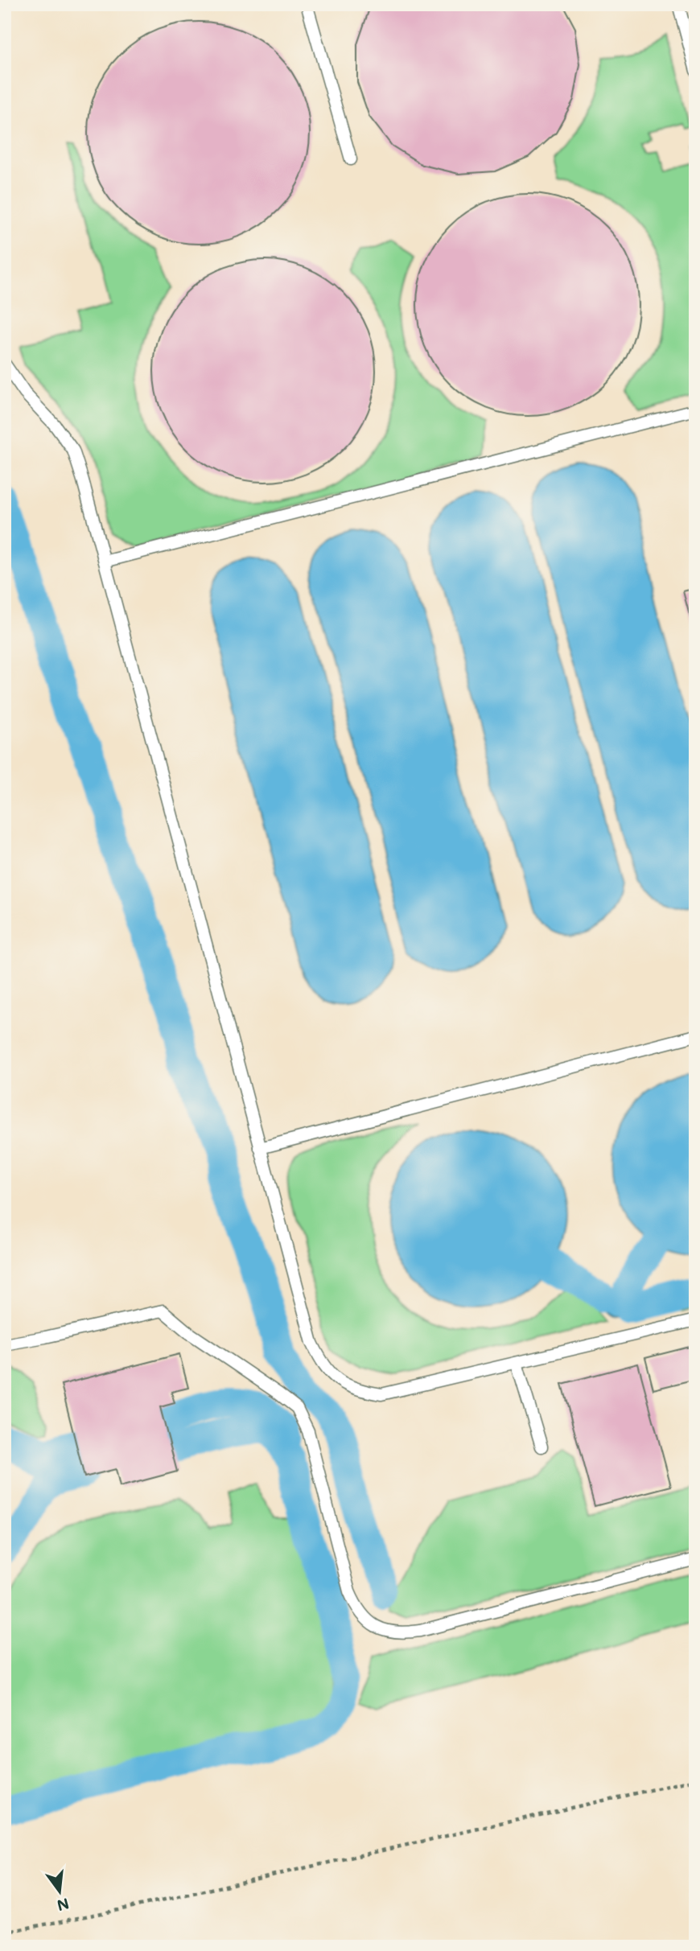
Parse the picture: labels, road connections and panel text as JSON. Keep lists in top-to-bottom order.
{
  "north": "bottom"
}
